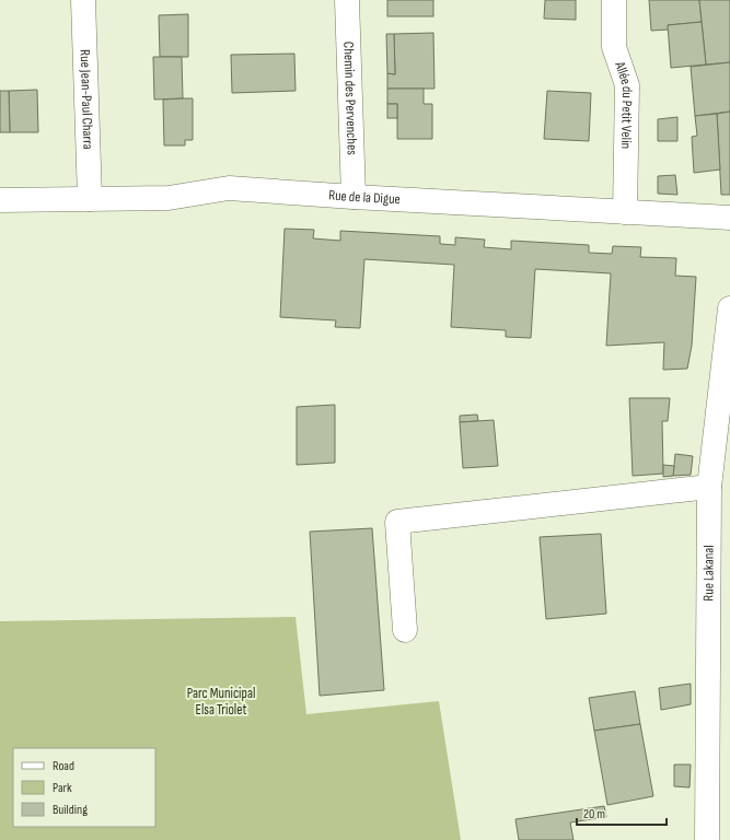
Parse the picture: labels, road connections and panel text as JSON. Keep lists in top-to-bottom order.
{
  "streets": {
    "street": [
      "Chemin des Pervenches",
      "Rue Jean-Paul Charra",
      "Allée du Petit Velin",
      "Rue de la Digue",
      "Rue Lakanal"
    ]
  },
  "crossings": [
    ["Chemin des Pervenches", "Rue de la Digue"],
    ["Rue Jean-Paul Charra", "Rue de la Digue"],
    ["Allée du Petit Velin", "Rue de la Digue"]
  ],
  "parks": ["Parc Municipal Elsa Triolet"],
  "legend": ["Road", "Park", "Building"],
  "scale_bar": "20 m"
}
